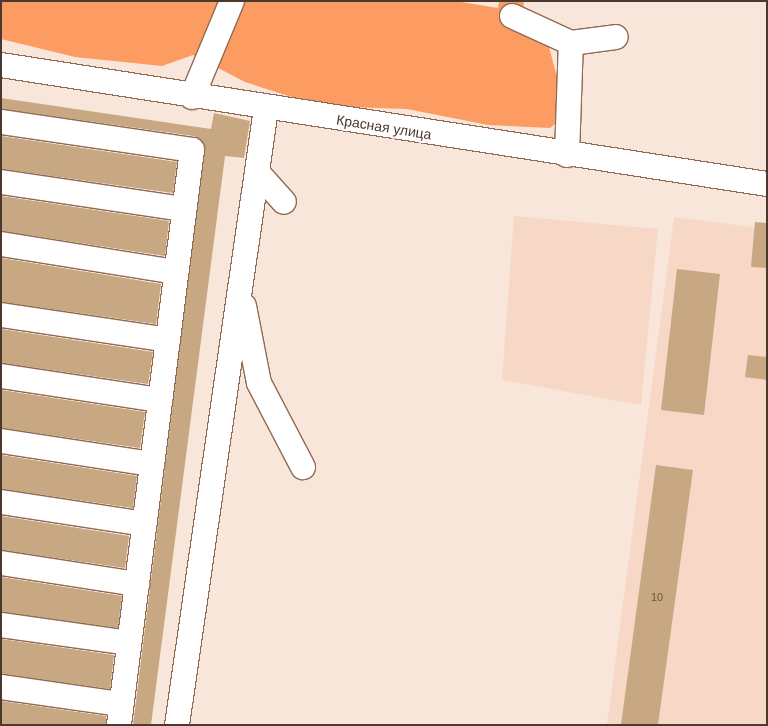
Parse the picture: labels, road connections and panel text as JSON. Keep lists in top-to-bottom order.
{
  "streets": {
    "street": ["Красная улица"]
  },
  "house_numbers": ["10"]
}
